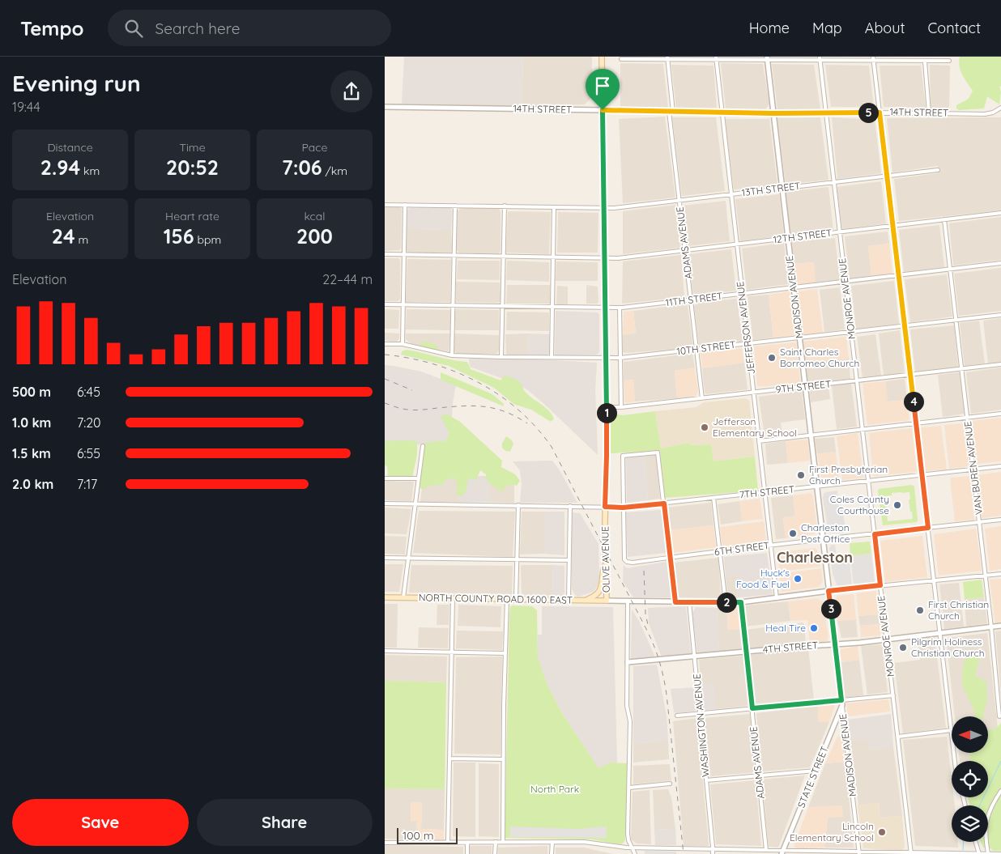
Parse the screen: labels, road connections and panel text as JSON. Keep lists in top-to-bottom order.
{
  "streets": {
    "main road": ["OLIVE AVENUE", "NORTH COUNTY ROAD 1600 EAST"],
    "street": [
      "14TH STREET",
      "13TH STREET",
      "12TH STREET",
      "ADAMS AVENUE",
      "MADISON AVENUE",
      "MONROE AVENUE",
      "11TH STREET",
      "JEFFERSON AVENUE",
      "10TH STREET",
      "9TH STREET",
      "VAN BUREN AVENUE",
      "7TH STREET",
      "6TH STREET",
      "4TH STREET",
      "WASHINGTON AVENUE",
      "STATE STREET"
    ]
  },
  "crossings": [
    ["14TH STREET", "ADAMS AVENUE"],
    ["14TH STREET", "MADISON AVENUE"],
    ["14TH STREET", "MONROE AVENUE"],
    ["14TH STREET", "JEFFERSON AVENUE"],
    ["14TH STREET", "OLIVE AVENUE"],
    ["13TH STREET", "ADAMS AVENUE"],
    ["13TH STREET", "MADISON AVENUE"],
    ["13TH STREET", "MONROE AVENUE"],
    ["13TH STREET", "JEFFERSON AVENUE"],
    ["13TH STREET", "OLIVE AVENUE"],
    ["12TH STREET", "ADAMS AVENUE"],
    ["12TH STREET", "MADISON AVENUE"],
    ["12TH STREET", "MONROE AVENUE"],
    ["12TH STREET", "JEFFERSON AVENUE"],
    ["12TH STREET", "VAN BUREN AVENUE"],
    ["12TH STREET", "OLIVE AVENUE"],
    ["ADAMS AVENUE", "11TH STREET"],
    ["ADAMS AVENUE", "10TH STREET"],
    ["ADAMS AVENUE", "9TH STREET"],
    ["ADAMS AVENUE", "4TH STREET"],
    ["MADISON AVENUE", "11TH STREET"],
    ["MADISON AVENUE", "10TH STREET"],
    ["MADISON AVENUE", "9TH STREET"],
    ["MADISON AVENUE", "7TH STREET"],
    ["MADISON AVENUE", "6TH STREET"],
    ["MADISON AVENUE", "4TH STREET"],
    ["MADISON AVENUE", "STATE STREET"],
    ["MONROE AVENUE", "11TH STREET"],
    ["MONROE AVENUE", "10TH STREET"],
    ["MONROE AVENUE", "9TH STREET"],
    ["MONROE AVENUE", "7TH STREET"],
    ["MONROE AVENUE", "6TH STREET"],
    ["MONROE AVENUE", "4TH STREET"],
    ["11TH STREET", "JEFFERSON AVENUE"],
    ["11TH STREET", "VAN BUREN AVENUE"],
    ["11TH STREET", "OLIVE AVENUE"],
    ["JEFFERSON AVENUE", "10TH STREET"],
    ["JEFFERSON AVENUE", "9TH STREET"],
    ["JEFFERSON AVENUE", "7TH STREET"],
    ["JEFFERSON AVENUE", "6TH STREET"],
    ["10TH STREET", "VAN BUREN AVENUE"],
    ["10TH STREET", "OLIVE AVENUE"],
    ["9TH STREET", "VAN BUREN AVENUE"],
    ["9TH STREET", "OLIVE AVENUE"],
    ["VAN BUREN AVENUE", "7TH STREET"],
    ["VAN BUREN AVENUE", "6TH STREET"],
    ["VAN BUREN AVENUE", "4TH STREET"],
    ["7TH STREET", "6TH STREET"],
    ["7TH STREET", "OLIVE AVENUE"],
    ["OLIVE AVENUE", "NORTH COUNTY ROAD 1600 EAST"],
    ["4TH STREET", "WASHINGTON AVENUE"]
  ],
  "districts": ["Charleston"],
  "parks": ["North Park"],
  "places": [
    "Saint Charles Borromeo Church",
    "Jefferson Elementary School",
    "First Presbyterian Church",
    "Coles County Courthouse",
    "Charleston Post Office",
    "Huck's Food & Fuel",
    "First Christian Church",
    "Heal Tire",
    "Pilgrim Holiness Christian Church",
    "Lincoln Elementary School"
  ],
  "scale_bar": "100 m",
  "north": "left",
  "page": {
    "header": "Tempo",
    "search": "Search here",
    "nav": [
      "Home",
      "Map",
      "About",
      "Contact"
    ],
    "heading": ["Evening run", "19:44"],
    "pins": [
      "5",
      "4",
      "1",
      "2",
      "3"
    ],
    "stats": [
      ["Distance", "2.94 km"],
      ["Time", "20:52"],
      ["Pace", "7:06 /km"],
      ["Elevation", "24 m"],
      ["Heart rate", "156 bpm"],
      ["kcal", "200"]
    ],
    "chart": ["Elevation", "22–44 m"],
    "list": [
      {
        "name": "500 m",
        "note": "6:45"
      },
      {
        "name": "1.0 km",
        "note": "7:20"
      },
      {
        "name": "1.5 km",
        "note": "6:55"
      },
      {
        "name": "2.0 km",
        "note": "7:17"
      }
    ],
    "buttons": ["Save", "Share"],
    "scale": "100 m"
  }
}
